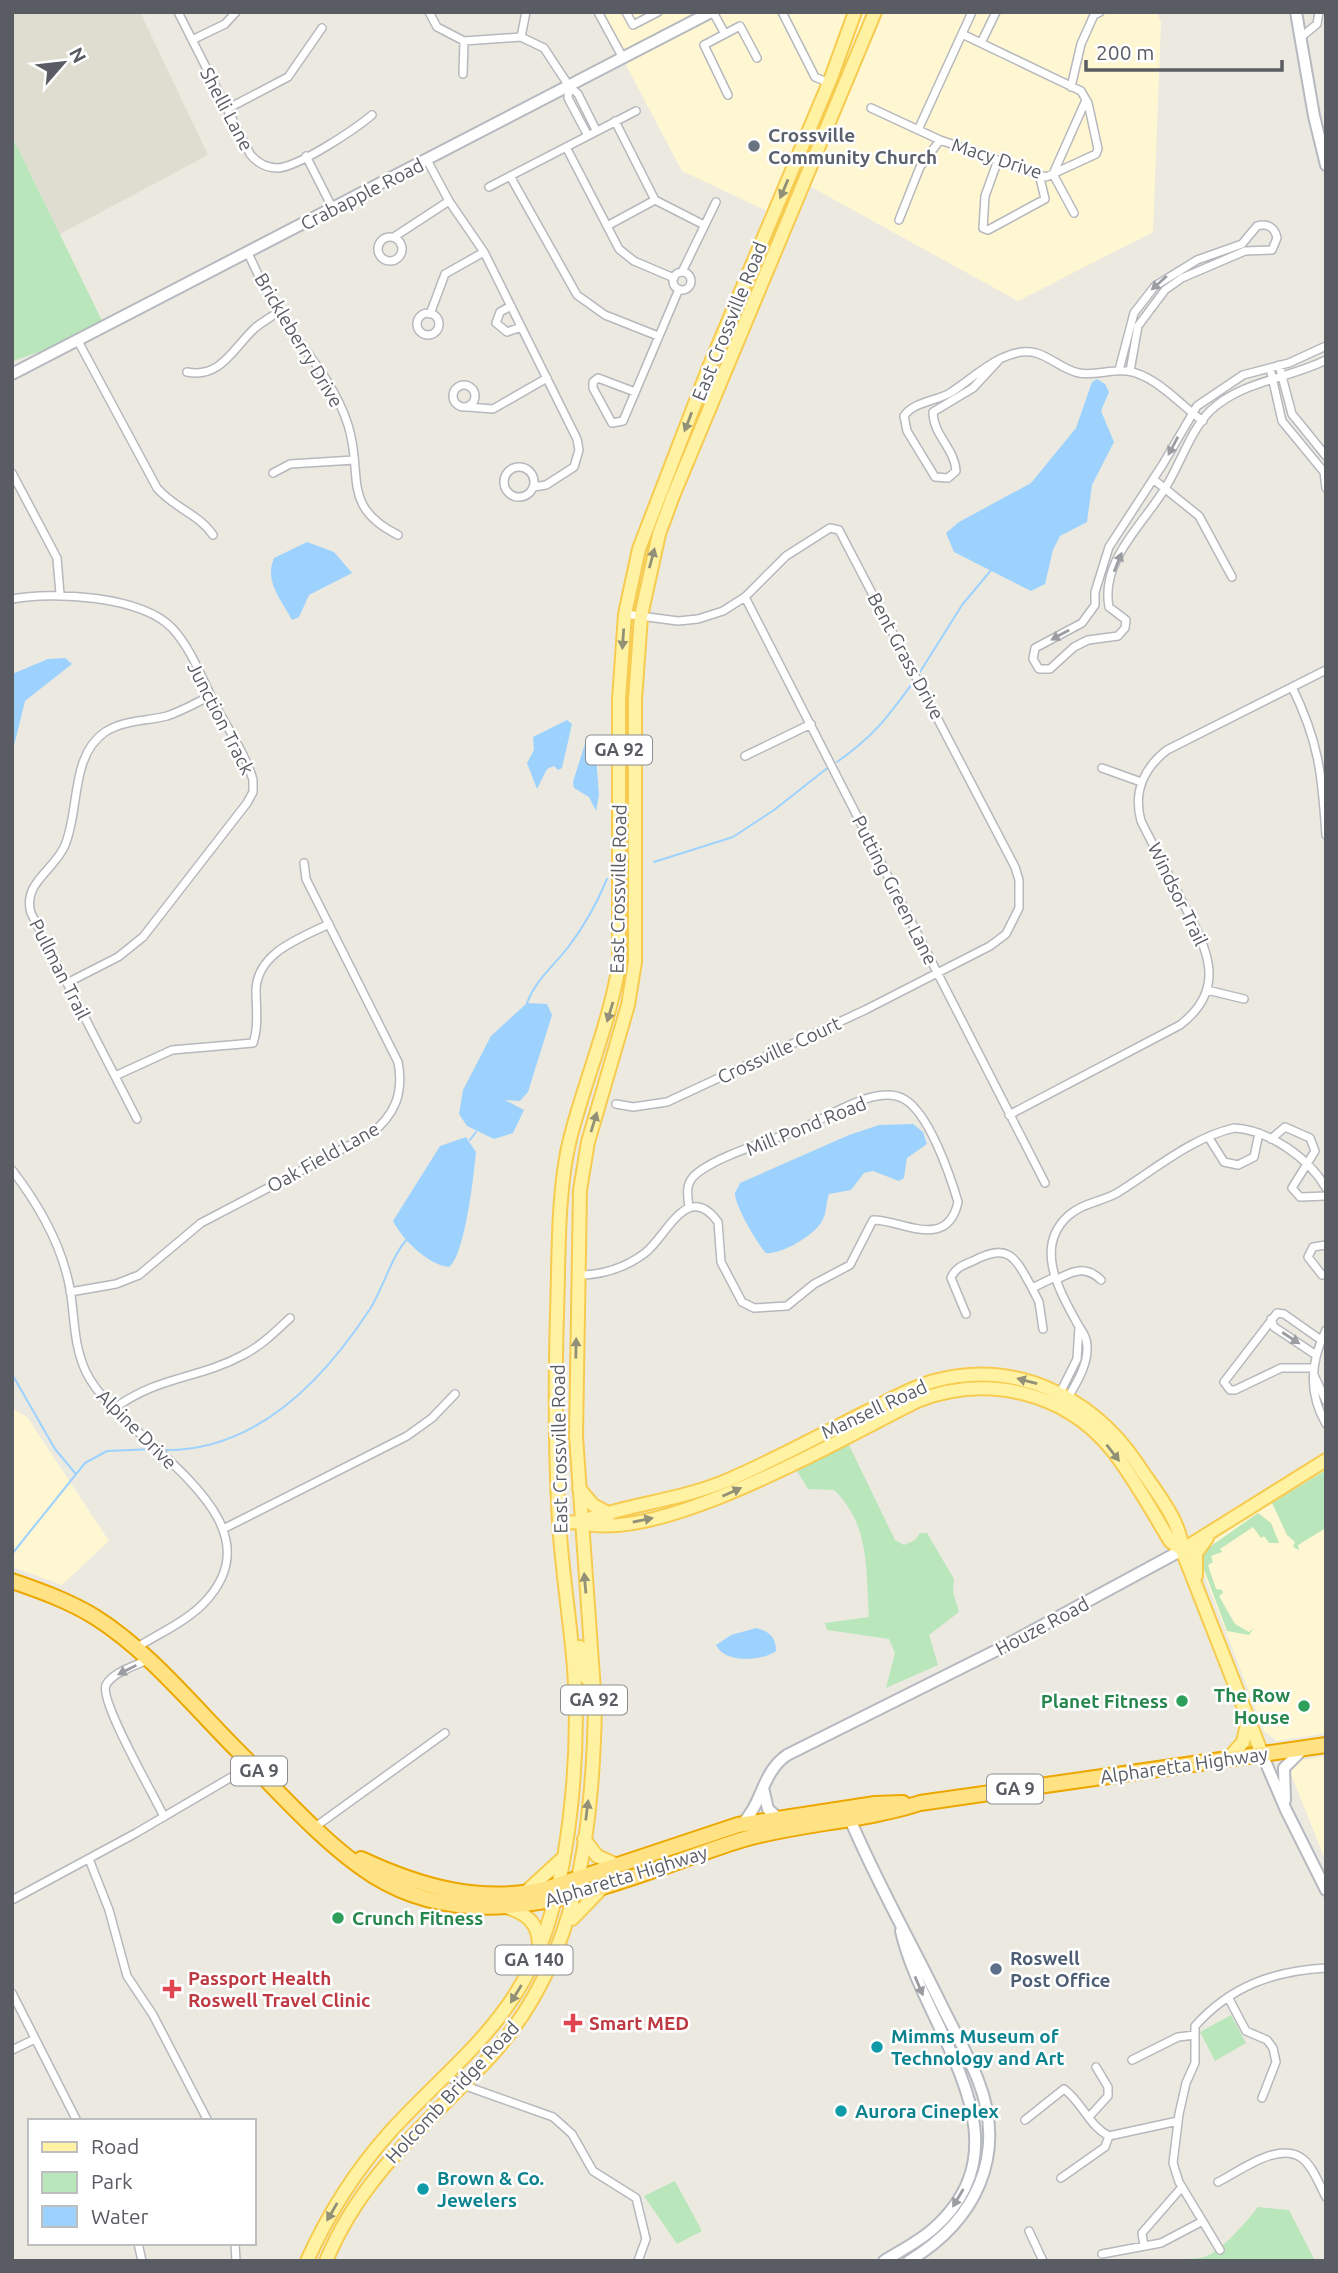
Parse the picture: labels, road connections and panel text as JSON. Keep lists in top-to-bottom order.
{
  "streets": {
    "highway": ["Alpharetta Highway", "GA 9"],
    "main road": [
      "East Crossville Road",
      "GA 92",
      "Mansell Road",
      "Houze Road",
      "GA 140",
      "Holcomb Bridge Road"
    ],
    "street": [
      "Shelli Lane",
      "Macy Drive",
      "Crabapple Road",
      "Brickleberry Drive",
      "Bent Grass Drive",
      "Junction Track",
      "Putting Green Lane",
      "Windsor Trail",
      "Pullman Trail",
      "Crossville Court",
      "Mill Pond Road",
      "Oak Field Lane",
      "Alpine Drive"
    ]
  },
  "crossings": [
    ["Crabapple Road", "Brickleberry Drive"],
    ["East Crossville Road", "Bent Grass Drive"],
    ["East Crossville Road", "Mansell Road"],
    ["East Crossville Road", "Alpharetta Highway"],
    ["East Crossville Road", "Holcomb Bridge Road"],
    ["Bent Grass Drive", "Putting Green Lane"],
    ["Bent Grass Drive", "Crossville Court"],
    ["Junction Track", "Pullman Trail"],
    ["Putting Green Lane", "Crossville Court"],
    ["Oak Field Lane", "Alpine Drive"],
    ["Mansell Road", "Houze Road"],
    ["Mansell Road", "Alpharetta Highway"],
    ["Alpine Drive", "Alpharetta Highway"],
    ["Houze Road", "Alpharetta Highway"],
    ["Alpharetta Highway", "GA 140"],
    ["Alpharetta Highway", "Holcomb Bridge Road"],
    ["GA 140", "Holcomb Bridge Road"]
  ],
  "places": {
    "other": [
      "Crossville Community Church",
      "Planet Fitness",
      "The Row House",
      "Crunch Fitness",
      "Roswell Post Office",
      "Mimms Museum of Technology and Art",
      "Aurora Cineplex",
      "Brown & Co. Jewelers"
    ],
    "health": ["Passport Health Roswell Travel Clinic", "Smart MED"]
  },
  "legend": ["Road", "Park", "Water"],
  "scale_bar": "200 m",
  "north": "top right"
}
